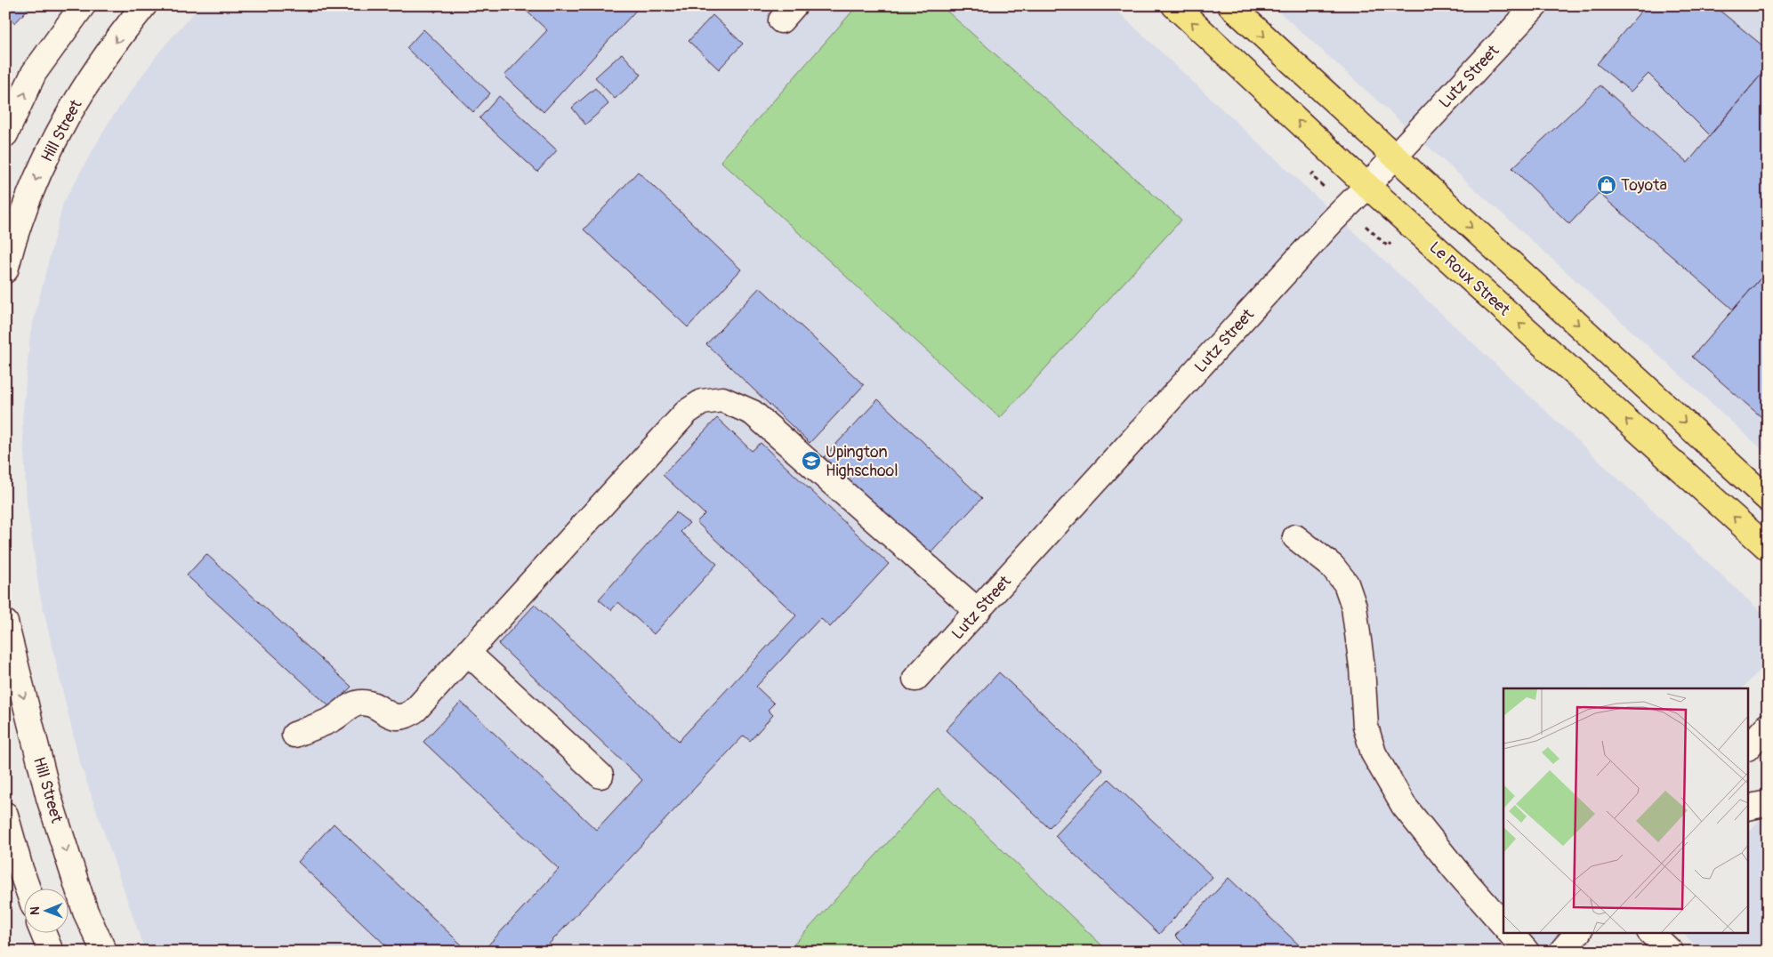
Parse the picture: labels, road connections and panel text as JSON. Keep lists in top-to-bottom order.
{
  "streets": {
    "highway": ["Le Roux Street"],
    "street": ["Lutz Street", "Hill Street"]
  },
  "crossings": [
    ["Lutz Street", "Le Roux Street"]
  ],
  "one_way": ["Hill Street"],
  "places": {
    "shop": ["Toyota"],
    "school or university": ["Upington Highschool"]
  },
  "north": "left"
}
